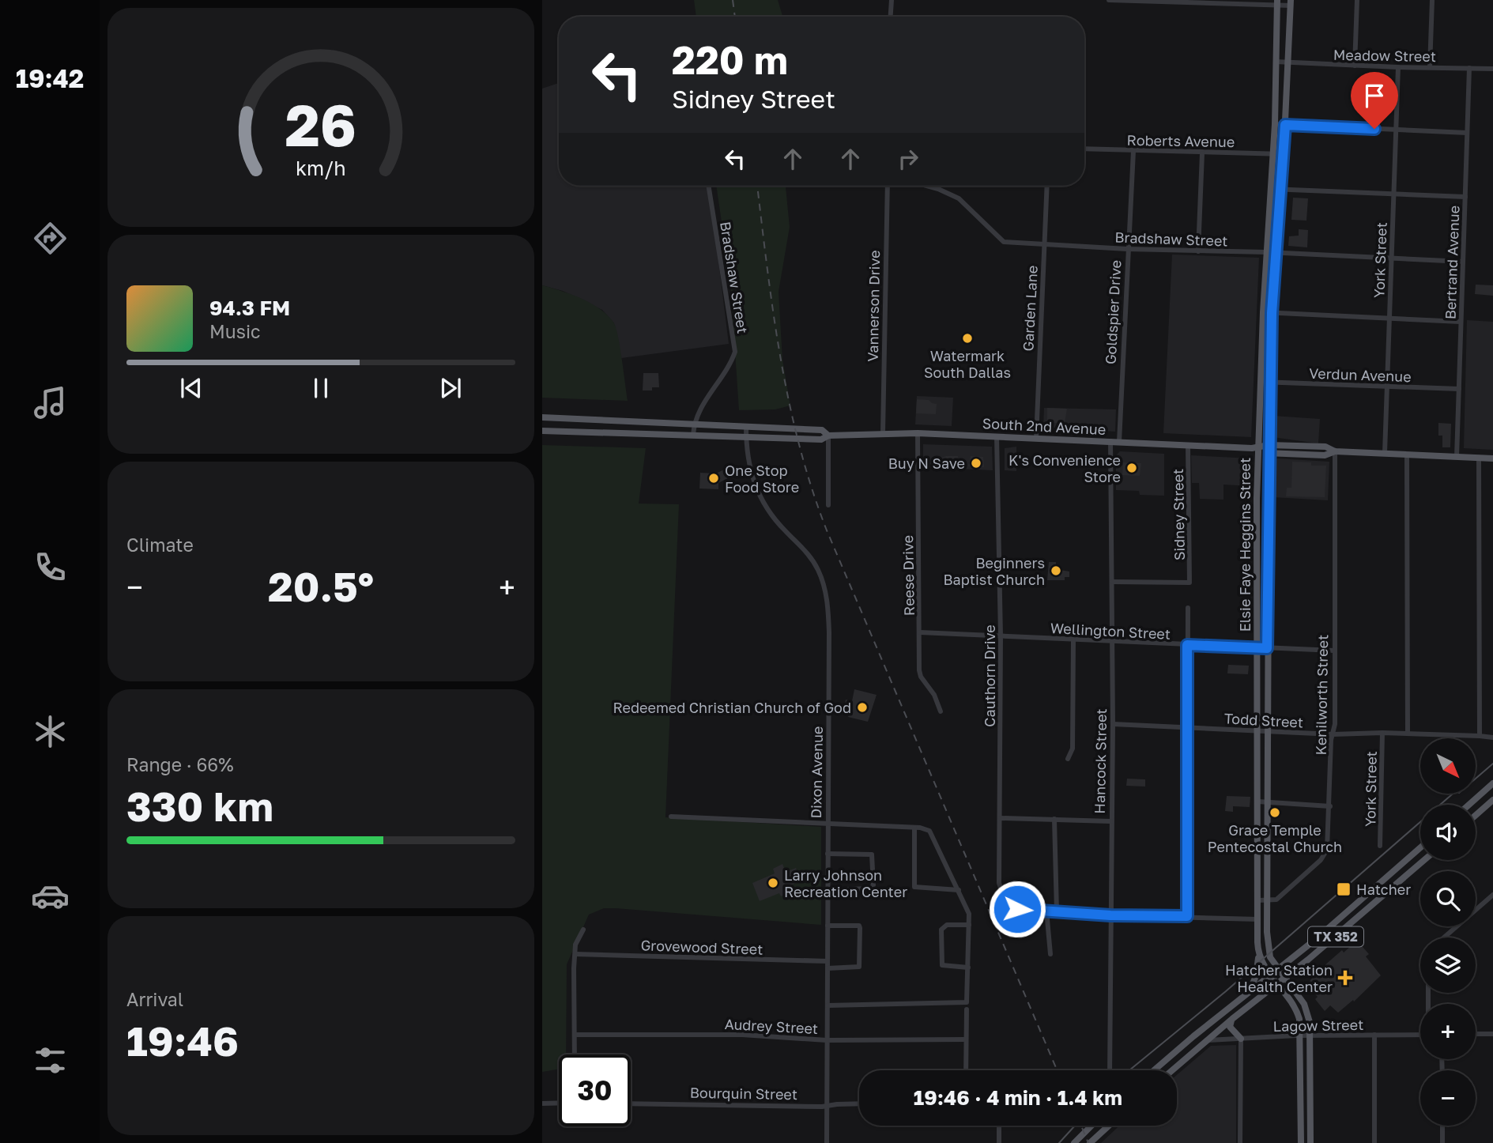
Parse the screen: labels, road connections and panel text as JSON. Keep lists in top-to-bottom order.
{
  "streets": {
    "main road": ["South 2nd Avenue", "Elsie Faye Heggins Street", "TX 352"],
    "street": [
      "Meadow Street",
      "Roberts Avenue",
      "Bradshaw Street",
      "York Street",
      "Bertrand Avenue",
      "Vannerson Drive",
      "Garden Lane",
      "Goldspier Drive",
      "Verdun Avenue",
      "Sidney Street",
      "Reese Drive",
      "Wellington Street",
      "Cauthorn Drive",
      "Kenilworth Street",
      "Todd Street",
      "Hancock Street",
      "Dixon Avenue",
      "Grovewood Street",
      "Lagow Street",
      "Audrey Street",
      "Bourquin Street"
    ]
  },
  "crossings": [
    ["Meadow Street", "York Street"],
    ["Meadow Street", "Bertrand Avenue"],
    ["Meadow Street", "Elsie Faye Heggins Street"],
    ["Roberts Avenue", "Goldspier Drive"],
    ["Roberts Avenue", "Elsie Faye Heggins Street"],
    ["Bradshaw Street", "York Street"],
    ["Bradshaw Street", "Bertrand Avenue"],
    ["Bradshaw Street", "Garden Lane"],
    ["Bradshaw Street", "Goldspier Drive"],
    ["Bradshaw Street", "South 2nd Avenue"],
    ["Bradshaw Street", "Elsie Faye Heggins Street"],
    ["York Street", "Verdun Avenue"],
    ["York Street", "South 2nd Avenue"],
    ["York Street", "Todd Street"],
    ["Bertrand Avenue", "Verdun Avenue"],
    ["Bertrand Avenue", "South 2nd Avenue"],
    ["Vannerson Drive", "South 2nd Avenue"],
    ["Garden Lane", "South 2nd Avenue"],
    ["Goldspier Drive", "South 2nd Avenue"],
    ["Verdun Avenue", "Elsie Faye Heggins Street"],
    ["South 2nd Avenue", "Sidney Street"],
    ["South 2nd Avenue", "Elsie Faye Heggins Street"],
    ["South 2nd Avenue", "Reese Drive"],
    ["South 2nd Avenue", "Cauthorn Drive"],
    ["South 2nd Avenue", "Kenilworth Street"],
    ["South 2nd Avenue", "Hancock Street"],
    ["South 2nd Avenue", "Dixon Avenue"],
    ["Sidney Street", "Hancock Street"],
    ["Elsie Faye Heggins Street", "Wellington Street"],
    ["Elsie Faye Heggins Street", "Kenilworth Street"],
    ["Elsie Faye Heggins Street", "Todd Street"],
    ["Elsie Faye Heggins Street", "TX 352"],
    ["Elsie Faye Heggins Street", "Lagow Street"],
    ["Reese Drive", "Wellington Street"],
    ["Wellington Street", "Cauthorn Drive"],
    ["Wellington Street", "Kenilworth Street"],
    ["Wellington Street", "Hancock Street"],
    ["Kenilworth Street", "Todd Street"],
    ["Todd Street", "Hancock Street"],
    ["Dixon Avenue", "Grovewood Street"],
    ["Dixon Avenue", "Audrey Street"],
    ["Dixon Avenue", "Bourquin Street"],
    ["TX 352", "Lagow Street"]
  ],
  "places": {
    "other": [
      "Watermark South Dallas",
      "Buy N Save",
      "K's Convenience Store",
      "One Stop Food Store",
      "Beginners Baptist Church",
      "Redeemed Christian Church of God",
      "Grace Temple Pentecostal Church",
      "Larry Johnson Recreation Center"
    ],
    "transit": ["Hatcher"],
    "health": ["Hatcher Station Health Center"]
  },
  "north": "bottom right",
  "page": {
    "tabs": "19:42",
    "turn": ["220 m", "Sidney Street"],
    "song": ["94.3 FM", "Music"],
    "tile": [
      "Climate",
      ["Range · 66%", "330 km"],
      ["Arrival", "19:46"]
    ],
    "heat": ["−", "20.5°", "+"],
    "map_buttons": ["+", "−"],
    "limit": "30",
    "trip": "19:46 · 4 min · 1.4 km",
    "gauge": ["26", "km/h"]
  }
}
